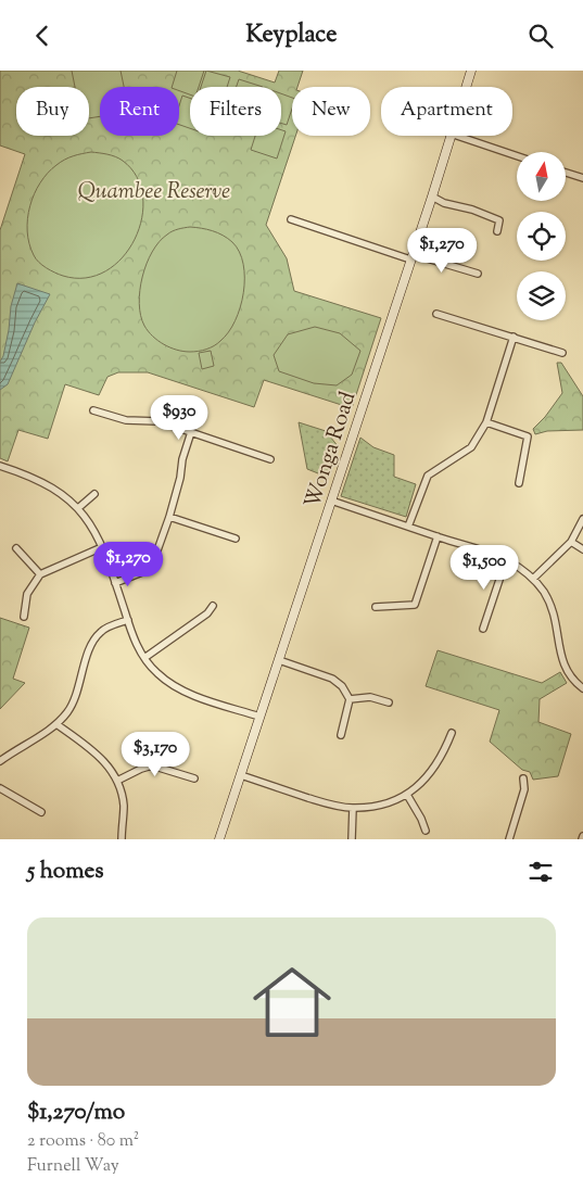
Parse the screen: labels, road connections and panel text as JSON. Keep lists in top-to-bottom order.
{
  "streets": {
    "main road": ["Wonga Road"]
  },
  "parks": ["Quambee Reserve"],
  "north": "top",
  "page": {
    "header": "Keyplace",
    "chip": [
      "Buy",
      "Rent",
      "Filters",
      "New",
      "Apartment"
    ],
    "price": [
      "$1,270",
      "$930",
      "$1,270",
      "$1,500",
      "$3,170"
    ],
    "heading": "5 homes",
    "list": [
      {
        "name": "$1,270/mo",
        "note": "2 rooms · 80 m² · Furnell Way"
      }
    ]
  }
}
